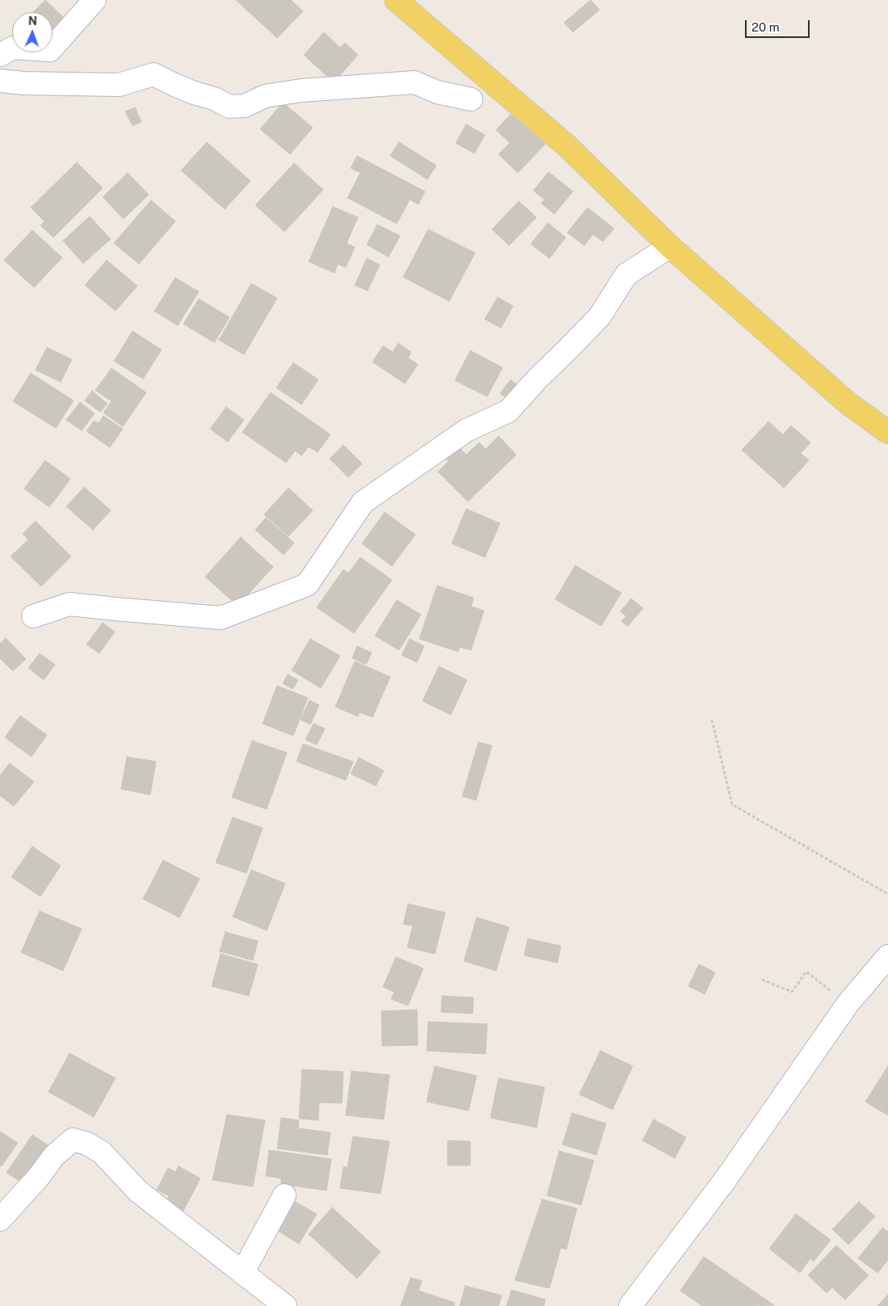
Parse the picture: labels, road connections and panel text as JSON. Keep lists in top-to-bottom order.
{
  "scale_bar": "20 m",
  "north": "top"
}
